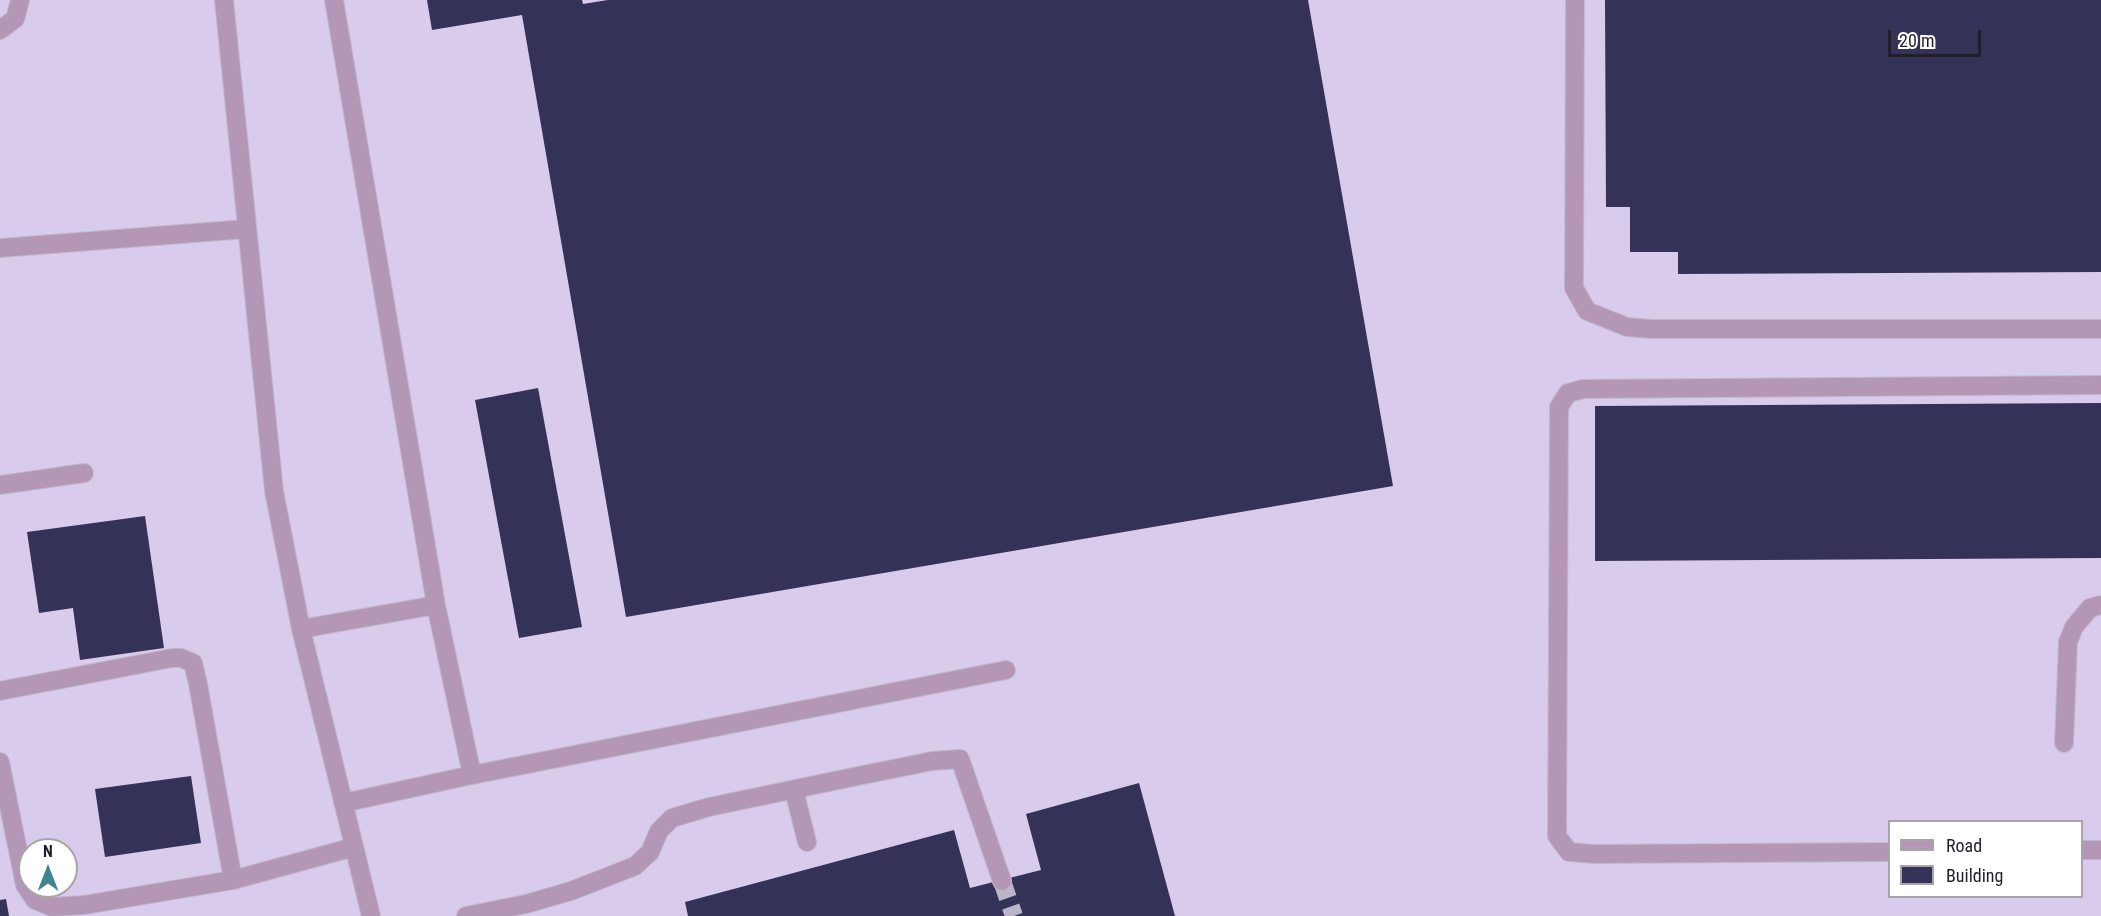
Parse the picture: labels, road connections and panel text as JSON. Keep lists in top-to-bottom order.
{
  "legend": ["Road", "Building"],
  "scale_bar": "20 m",
  "north": "top"
}
